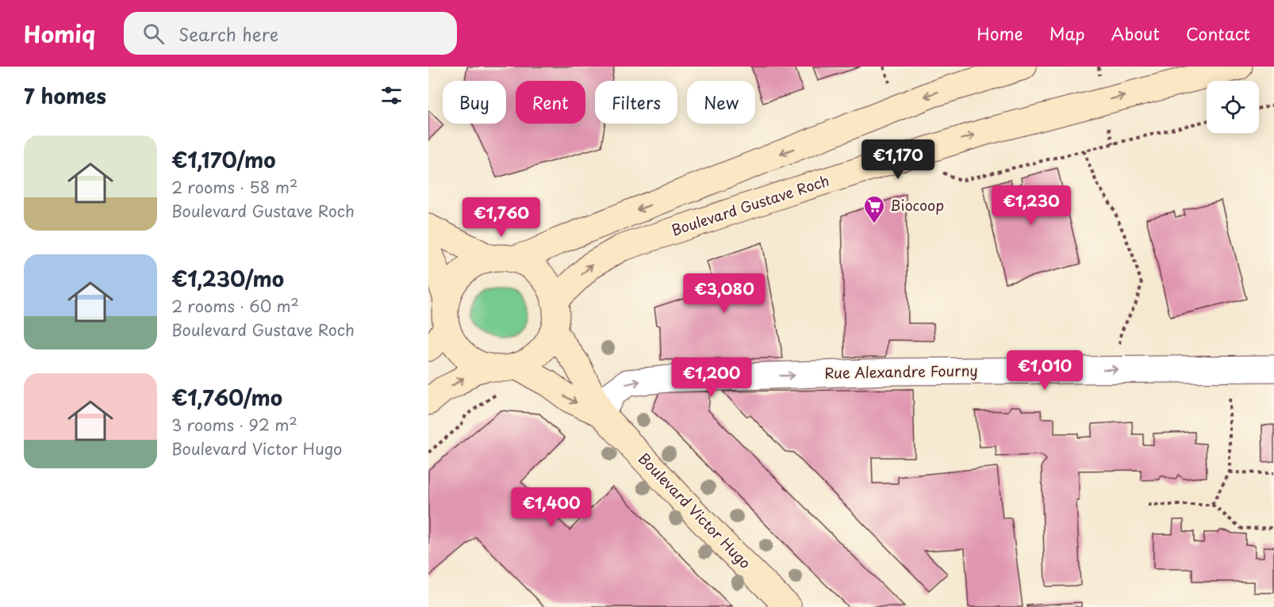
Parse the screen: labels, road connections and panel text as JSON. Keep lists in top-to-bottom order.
{
  "streets": {
    "main road": ["Boulevard Gustave Roch", "Boulevard Victor Hugo"],
    "street": ["Rue Alexandre Fourny"]
  },
  "crossings": [
    ["Boulevard Gustave Roch", "Boulevard Victor Hugo"],
    ["Rue Alexandre Fourny", "Boulevard Victor Hugo"]
  ],
  "one_way": ["Rue Alexandre Fourny"],
  "places": {
    "supermarket": ["Biocoop"]
  },
  "page": {
    "header": "Homiq",
    "search": "Search here",
    "nav": [
      "Home",
      "Map",
      "About",
      "Contact"
    ],
    "heading": "7 homes",
    "chip": [
      "Buy",
      "Rent",
      "Filters",
      "New"
    ],
    "list": [
      {
        "name": "€1,170/mo",
        "note": "2 rooms · 58 m² · Boulevard Gustave Roch"
      },
      {
        "name": "€1,230/mo",
        "note": "2 rooms · 60 m² · Boulevard Gustave Roch"
      },
      {
        "name": "€1,760/mo",
        "note": "3 rooms · 92 m² · Boulevard Victor Hugo"
      }
    ],
    "price": [
      "€1,170",
      "€1,230",
      "€1,760",
      "€3,080",
      "€1,010",
      "€1,200",
      "€1,400"
    ]
  }
}
